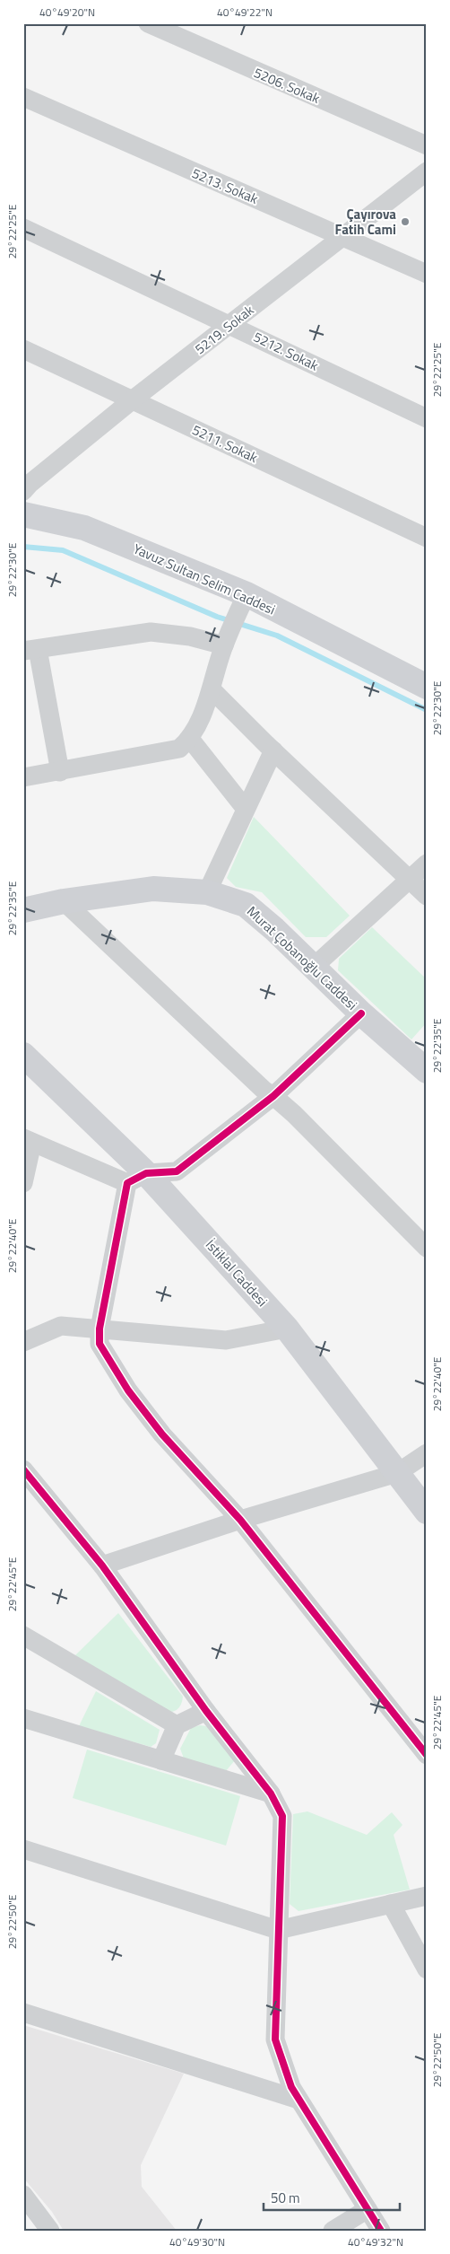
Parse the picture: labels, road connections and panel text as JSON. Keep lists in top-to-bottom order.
{
  "streets": {
    "street": [
      "5206. Sokak",
      "5213. Sokak",
      "5219. Sokak",
      "5212. Sokak",
      "5211. Sokak",
      "Yavuz Sultan Selim Caddesi",
      "Murat Çobanoğlu Caddesi",
      "İstiklal Caddesi"
    ]
  },
  "crossings": [
    ["5213. Sokak", "5219. Sokak"],
    ["5219. Sokak", "5212. Sokak"],
    ["5219. Sokak", "5211. Sokak"]
  ],
  "places": ["Çayırova Fatih Cami"],
  "scale_bar": "50 m",
  "coordinates": [
    "40°49'20\"N",
    "40°49'22\"N",
    "29°22'25\"E",
    "29°22'30\"E",
    "29°22'35\"E",
    "29°22'40\"E",
    "29°22'45\"E",
    "29°22'50\"E",
    "40°49'30\"N",
    "40°49'32\"N"
  ]
}
